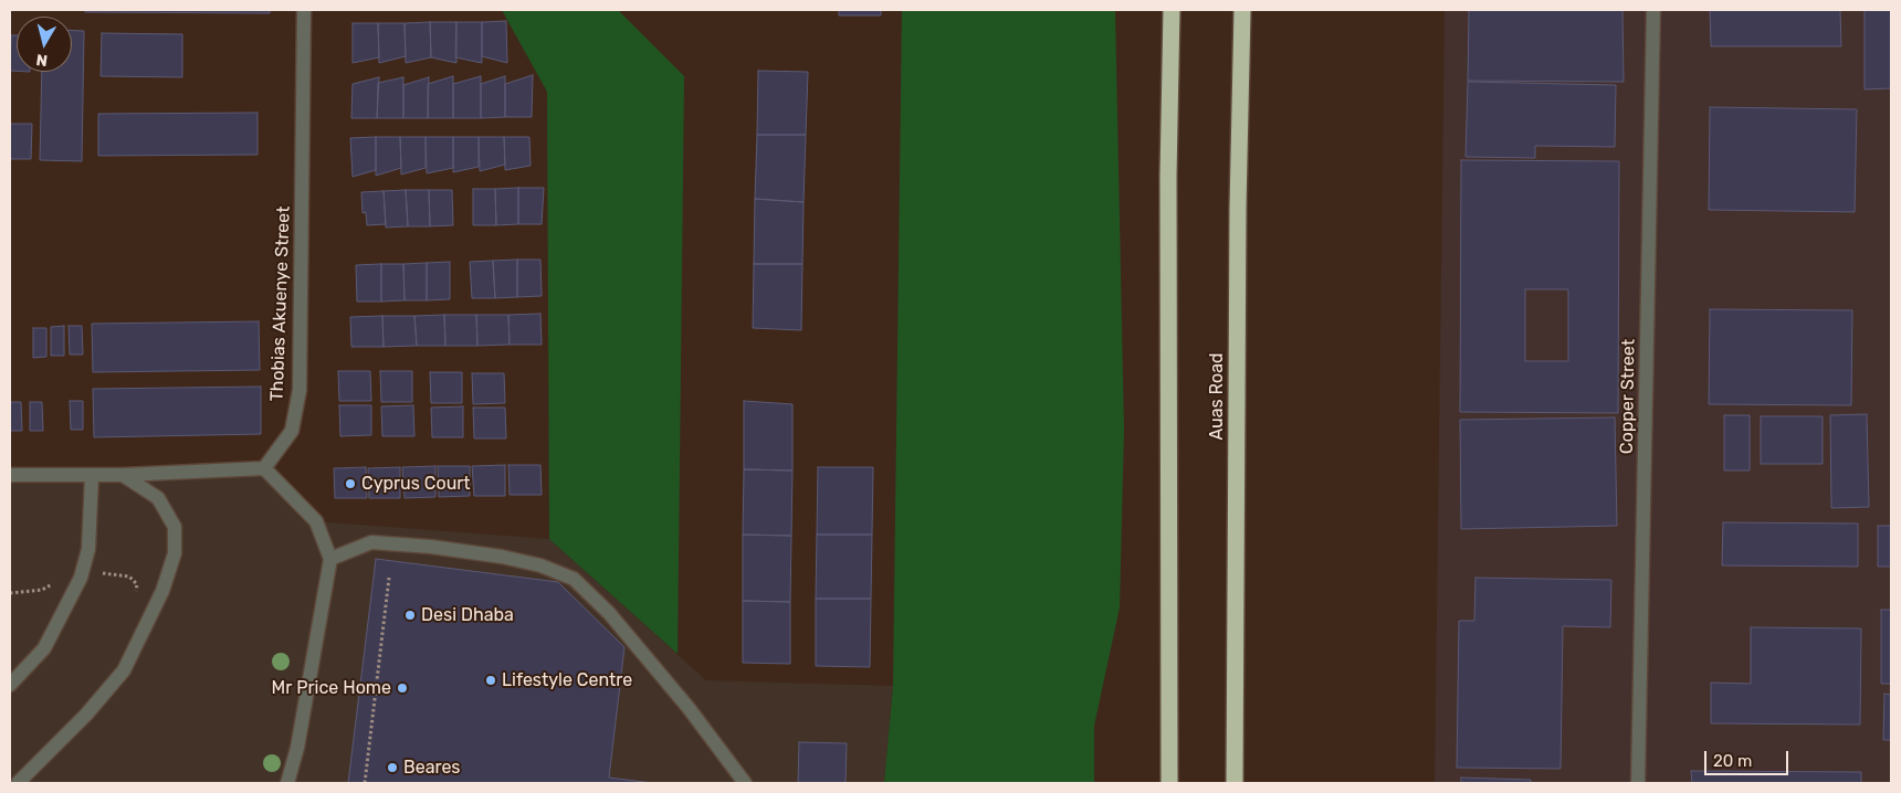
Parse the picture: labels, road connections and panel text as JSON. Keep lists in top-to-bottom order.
{
  "streets": {
    "highway": ["Auas Road"],
    "street": ["Thobias Akuenye Street", "Copper Street"]
  },
  "places": [
    "Cyprus Court",
    "Desi Dhaba",
    "Lifestyle Centre",
    "Mr Price Home",
    "Beares"
  ],
  "scale_bar": "20 m",
  "north": "bottom"
}
